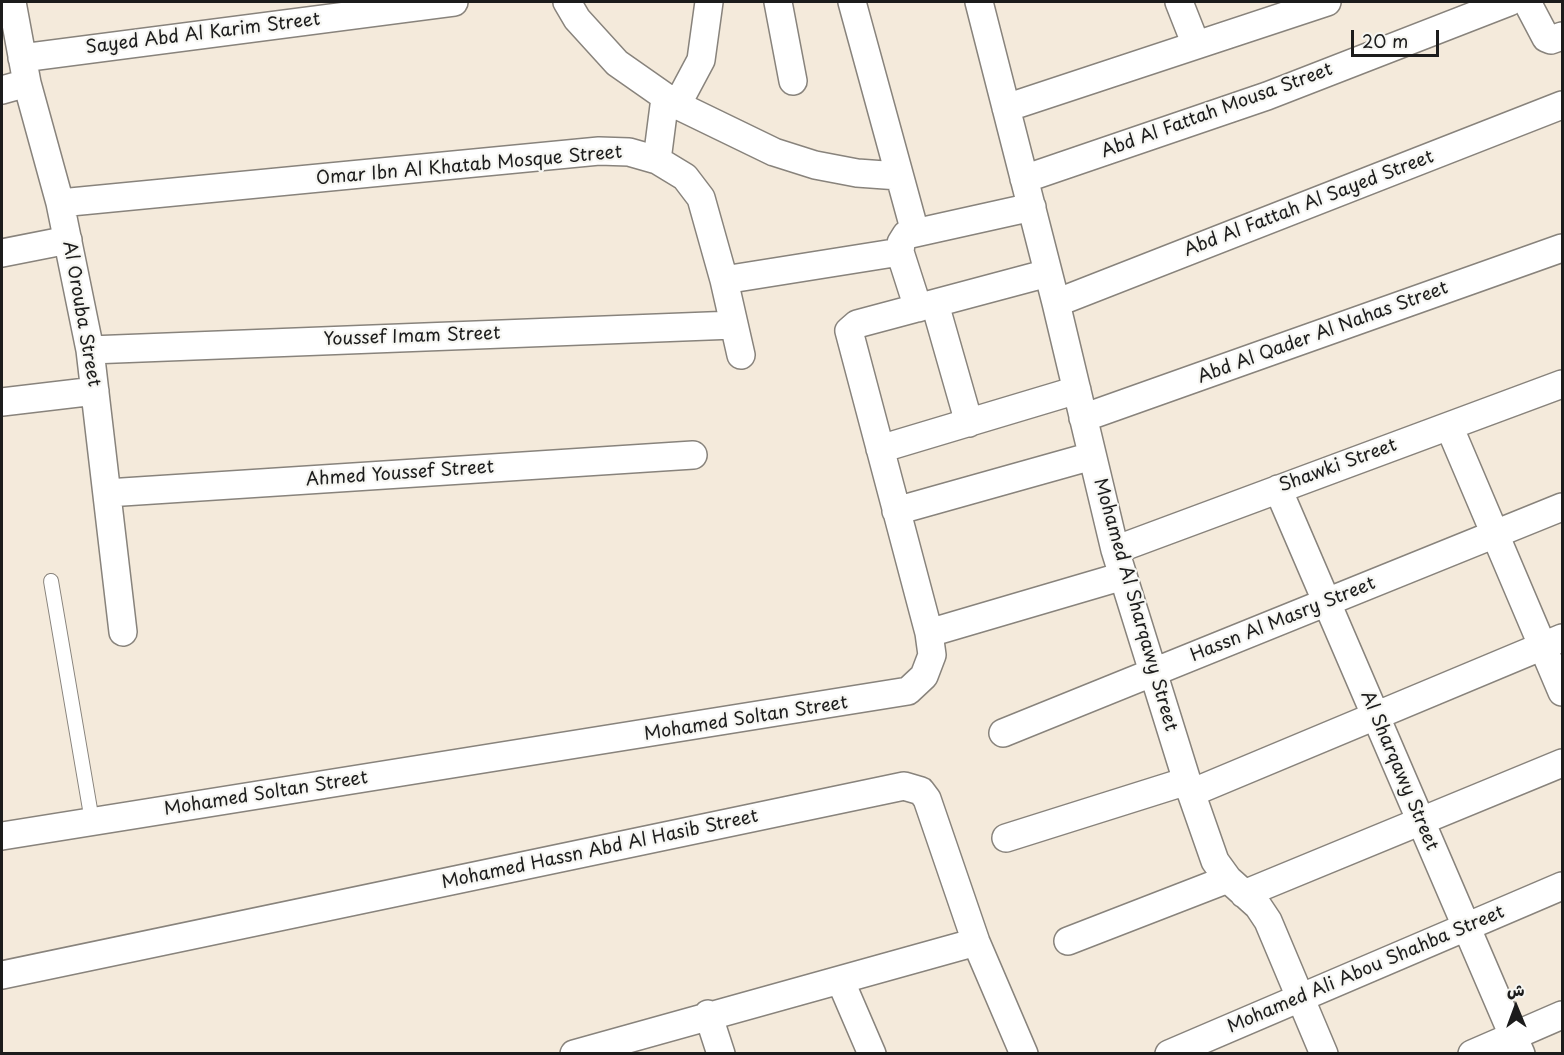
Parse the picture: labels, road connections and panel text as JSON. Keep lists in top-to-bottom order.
{
  "streets": {
    "street": [
      "Sayed Abd Al Karim Street",
      "Abd Al Fattah Mousa Street",
      "Omar Ibn Al Khatab Mosque Street",
      "Abd Al Fattah Al Sayed Street",
      "Al Orouba Street",
      "Abd Al Qader Al Nahas Street",
      "Youssef Imam Street",
      "Shawki Street",
      "Ahmed Youssef Street",
      "Mohamed Al Sharqawy Street",
      "Hassn Al Masry Street",
      "Mohamed Soltan Street",
      "Al Sharqawy Street",
      "Mohamed Hassn Abd Al Hasib Street",
      "Mohamed Ali Abou Shahba Street"
    ]
  },
  "crossings": [
    ["Sayed Abd Al Karim Street", "Al Orouba Street"],
    ["Abd Al Fattah Mousa Street", "Mohamed Al Sharqawy Street"],
    ["Omar Ibn Al Khatab Mosque Street", "Al Orouba Street"],
    ["Omar Ibn Al Khatab Mosque Street", "Youssef Imam Street"],
    ["Abd Al Fattah Al Sayed Street", "Mohamed Al Sharqawy Street"],
    ["Al Orouba Street", "Youssef Imam Street"],
    ["Al Orouba Street", "Ahmed Youssef Street"],
    ["Abd Al Qader Al Nahas Street", "Mohamed Al Sharqawy Street"],
    ["Shawki Street", "Mohamed Al Sharqawy Street"],
    ["Shawki Street", "Al Sharqawy Street"],
    ["Mohamed Al Sharqawy Street", "Hassn Al Masry Street"],
    ["Mohamed Al Sharqawy Street", "Mohamed Soltan Street"],
    ["Mohamed Al Sharqawy Street", "Mohamed Ali Abou Shahba Street"],
    ["Hassn Al Masry Street", "Al Sharqawy Street"],
    ["Al Sharqawy Street", "Mohamed Ali Abou Shahba Street"]
  ],
  "scale_bar": "20 m",
  "north": "top"
}
